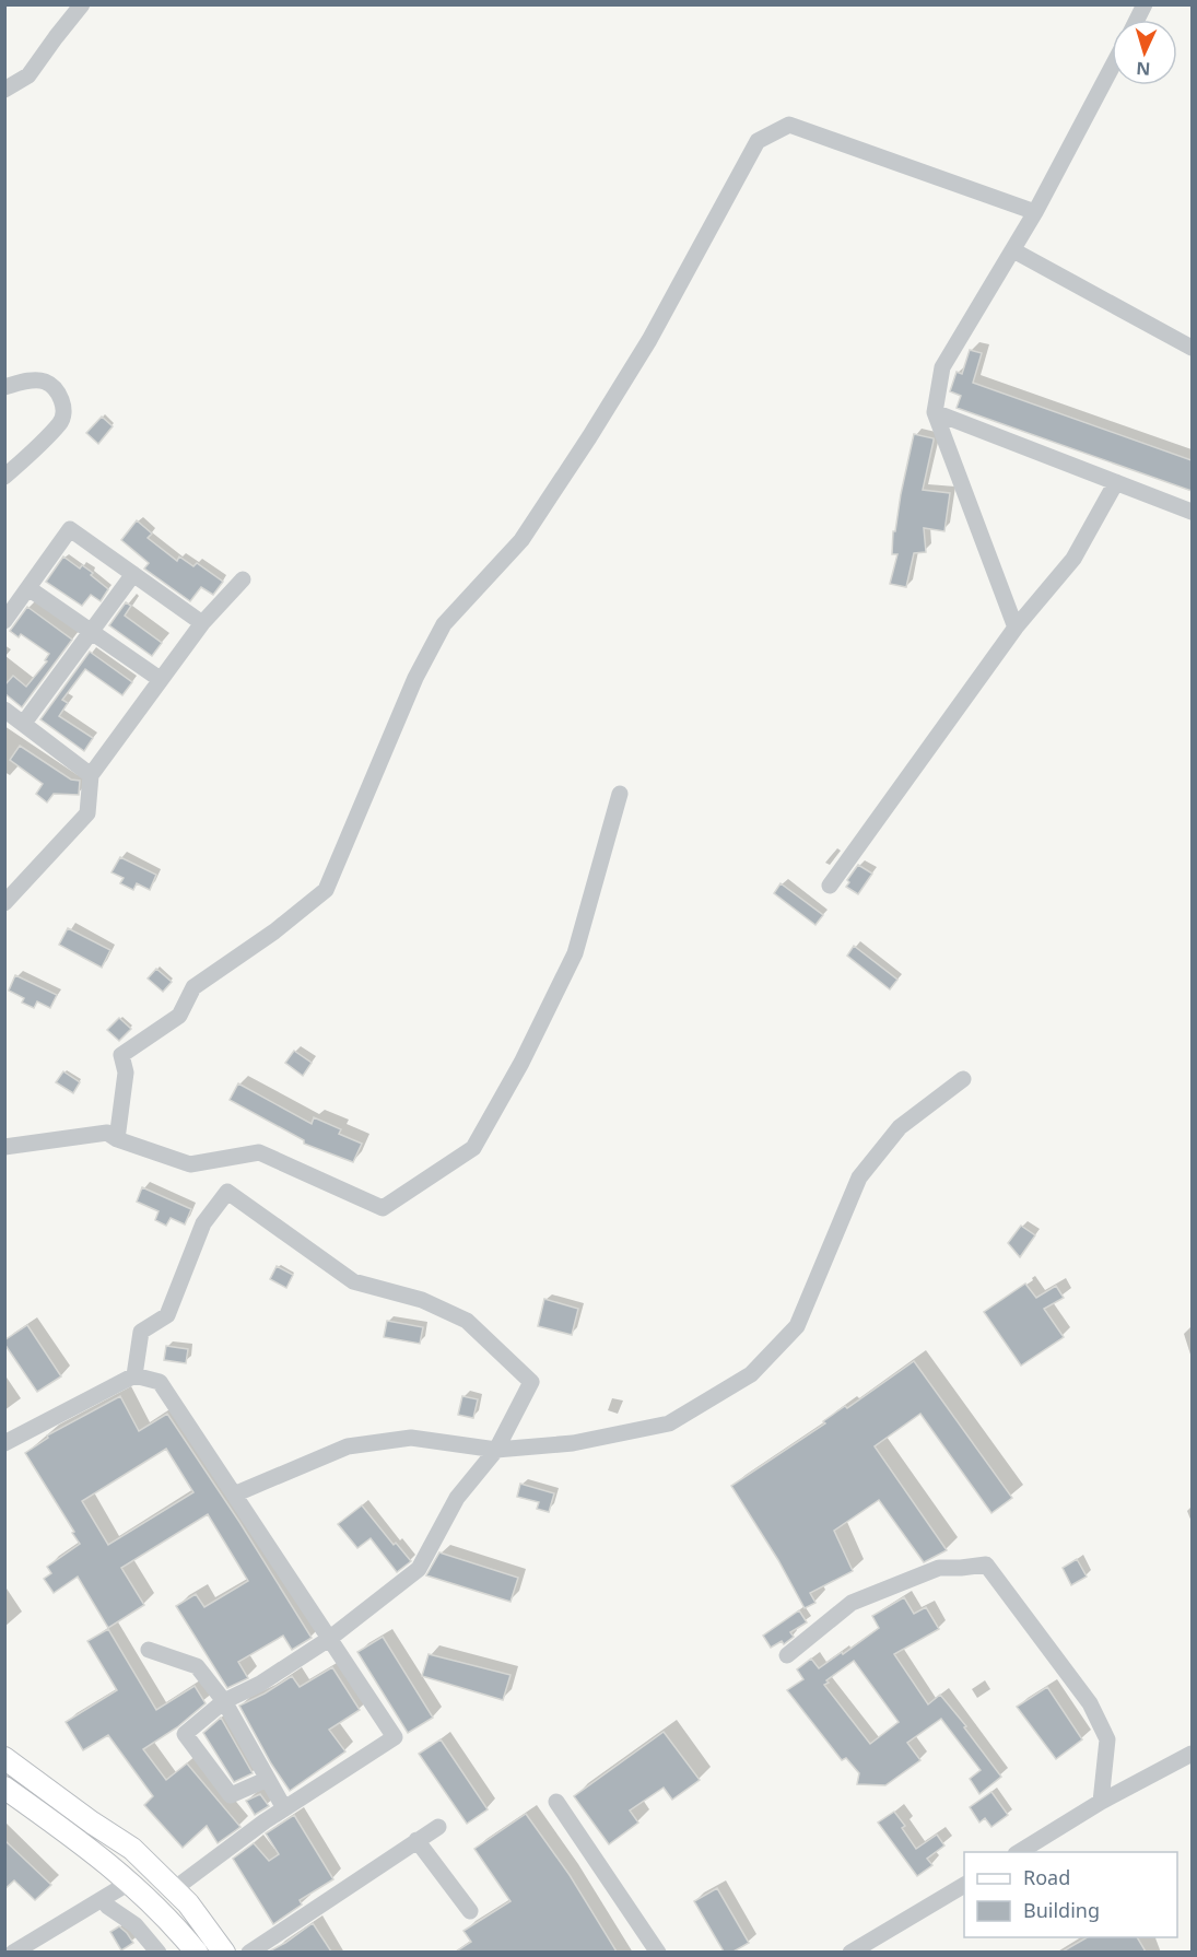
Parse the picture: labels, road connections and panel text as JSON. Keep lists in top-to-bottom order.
{
  "legend": ["Road", "Building"],
  "north": "bottom"
}
